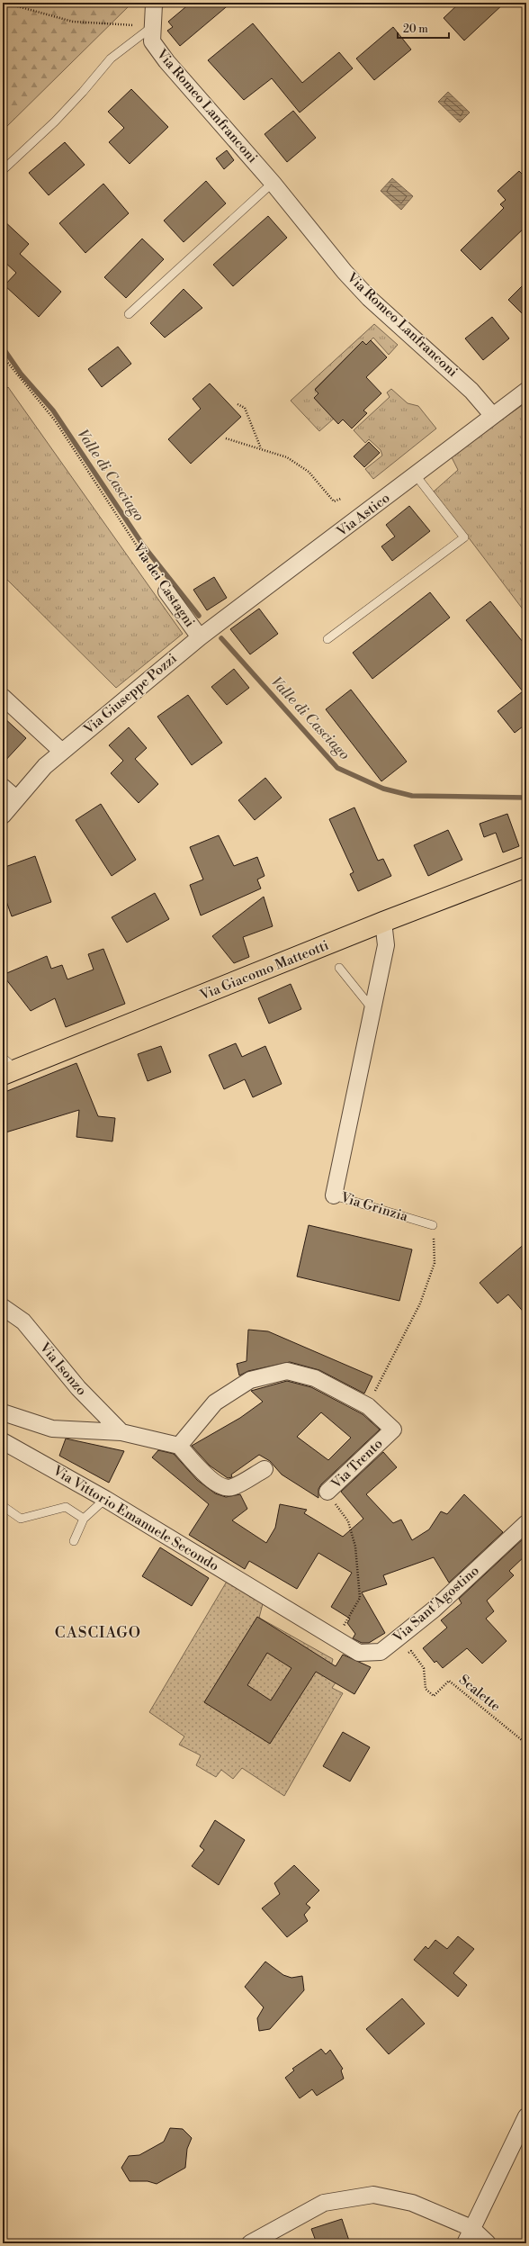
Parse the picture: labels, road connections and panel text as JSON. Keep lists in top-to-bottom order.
{
  "streets": {
    "main road": ["Via Giacomo Matteotti"],
    "street": [
      "Via Romeo Lanfranconi",
      "Via Astico",
      "Via dei Castagni",
      "Via Giuseppe Pozzi",
      "Via Grinzia",
      "Via Isonzo",
      "Via Trento",
      "Via Vittorio Emanuele Secondo",
      "Via Sant'Agostino"
    ],
    "path": ["Scalette"]
  },
  "crossings": [
    ["Via Romeo Lanfranconi", "Via Astico"],
    ["Via Astico", "Via dei Castagni"],
    ["Via Astico", "Via Giuseppe Pozzi"],
    ["Via dei Castagni", "Via Giuseppe Pozzi"],
    ["Via Giacomo Matteotti", "Via Grinzia"],
    ["Via Trento", "Via Vittorio Emanuele Secondo"],
    ["Via Trento", "Via Sant'Agostino"],
    ["Via Vittorio Emanuele Secondo", "Via Sant'Agostino"]
  ],
  "districts": ["CASCIAGO"],
  "water": ["Valle di Casciago"],
  "scale_bar": "20 m"
}
